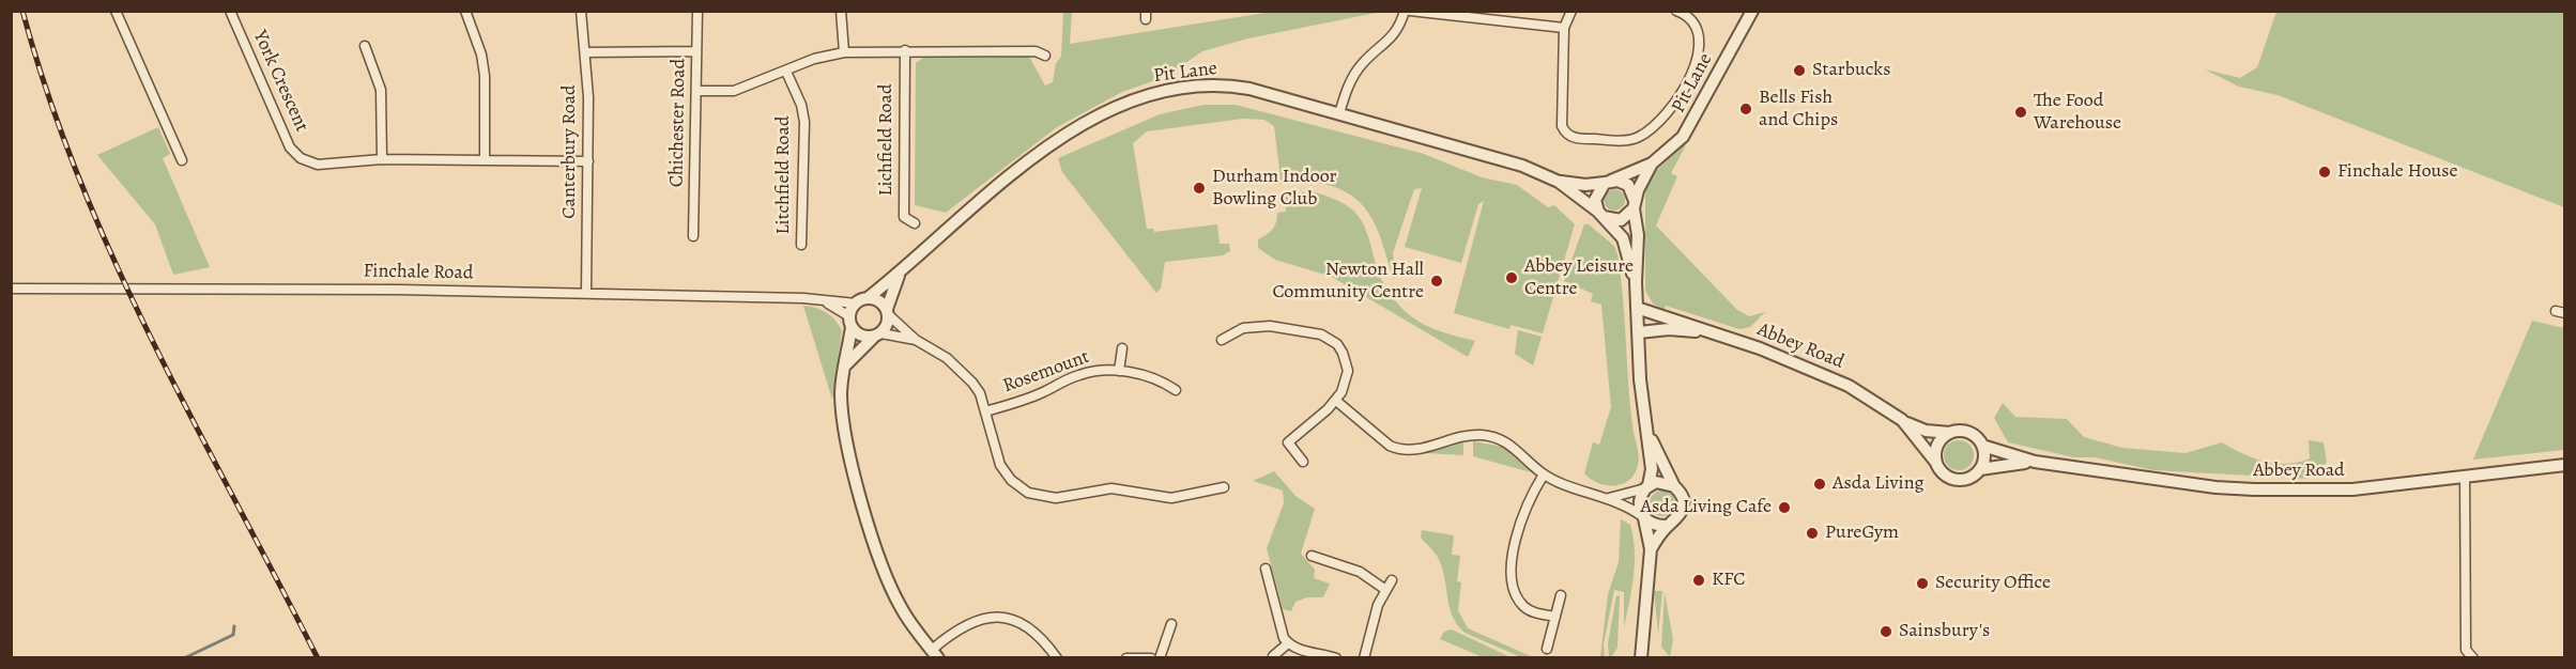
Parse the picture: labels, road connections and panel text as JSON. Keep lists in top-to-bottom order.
{
  "streets": {
    "street": [
      "Pit Lane",
      "York Crescent",
      "Chichester Road",
      "Lichfield Road",
      "Canterbury Road",
      "Litchfield Road",
      "Finchale Road",
      "Abbey Road",
      "Rosemount"
    ]
  },
  "crossings": [
    ["Pit Lane", "Finchale Road"],
    ["Pit Lane", "Rosemount"],
    ["York Crescent", "Canterbury Road"],
    ["Canterbury Road", "Finchale Road"],
    ["Finchale Road", "Rosemount"]
  ],
  "places": [
    "Starbucks",
    "Bells Fish and Chips",
    "The Food Warehouse",
    "Finchale House",
    "Durham Indoor Bowling Club",
    "Abbey Leisure Centre",
    "Newton Hall Community Centre",
    "Asda Living",
    "Asda Living Cafe",
    "PureGym",
    "KFC",
    "Security Office",
    "Sainsbury's"
  ]
}
